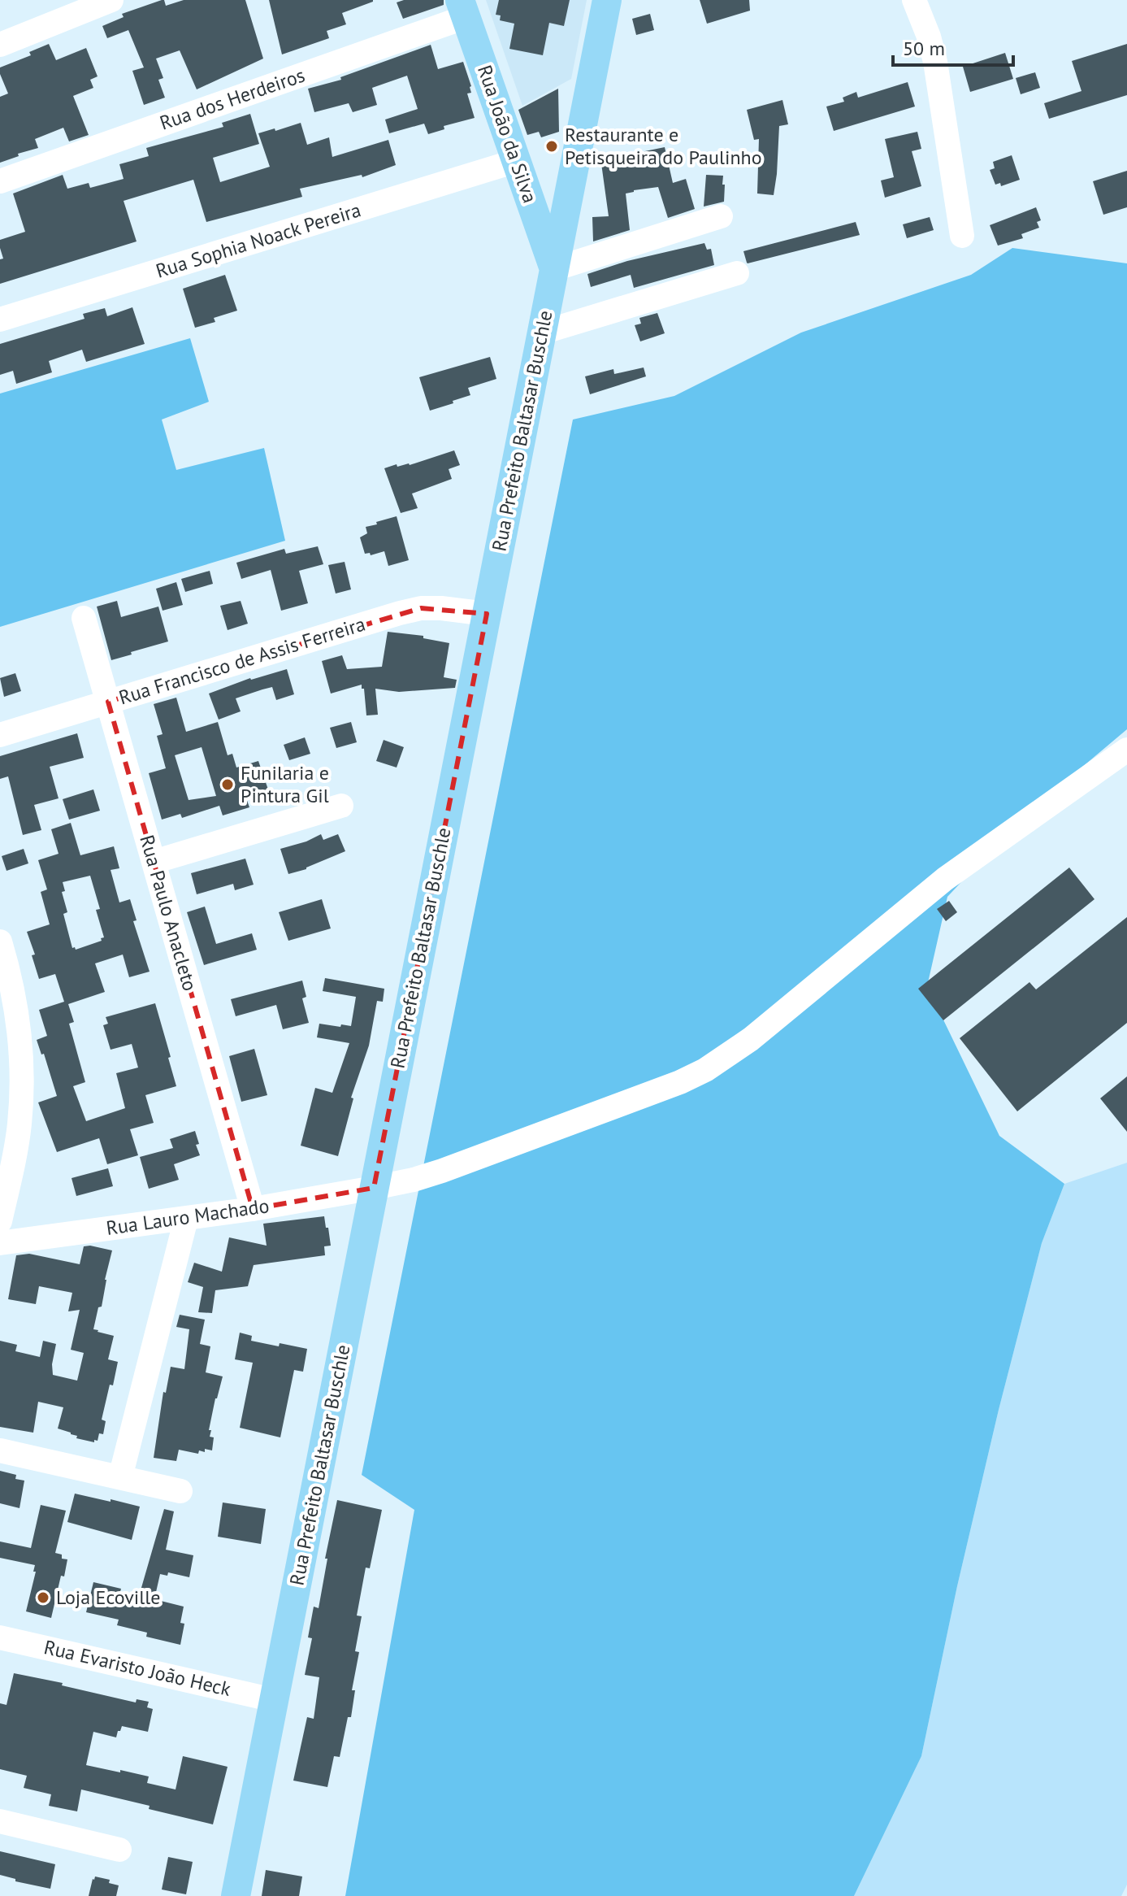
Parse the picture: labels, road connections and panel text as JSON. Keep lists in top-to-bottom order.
{
  "streets": {
    "main road": ["Rua João da Silva", "Rua Prefeito Baltasar Buschle"],
    "street": [
      "Rua dos Herdeiros",
      "Rua Sophia Noack Pereira",
      "Rua Francisco de Assis Ferreira",
      "Rua Paulo Anacleto",
      "Rua Lauro Machado",
      "Rua Evaristo João Heck"
    ]
  },
  "crossings": [
    ["Rua dos Herdeiros", "Rua João da Silva"],
    ["Rua João da Silva", "Rua Sophia Noack Pereira"],
    ["Rua João da Silva", "Rua Prefeito Baltasar Buschle"],
    ["Rua Prefeito Baltasar Buschle", "Rua Francisco de Assis Ferreira"],
    ["Rua Prefeito Baltasar Buschle", "Rua Lauro Machado"],
    ["Rua Prefeito Baltasar Buschle", "Rua Evaristo João Heck"],
    ["Rua Francisco de Assis Ferreira", "Rua Paulo Anacleto"],
    ["Rua Paulo Anacleto", "Rua Lauro Machado"]
  ],
  "places": ["Restaurante e Petisqueira do Paulinho", "Funilaria e Pintura Gil", "Loja Ecoville"],
  "scale_bar": "50 m"
}
